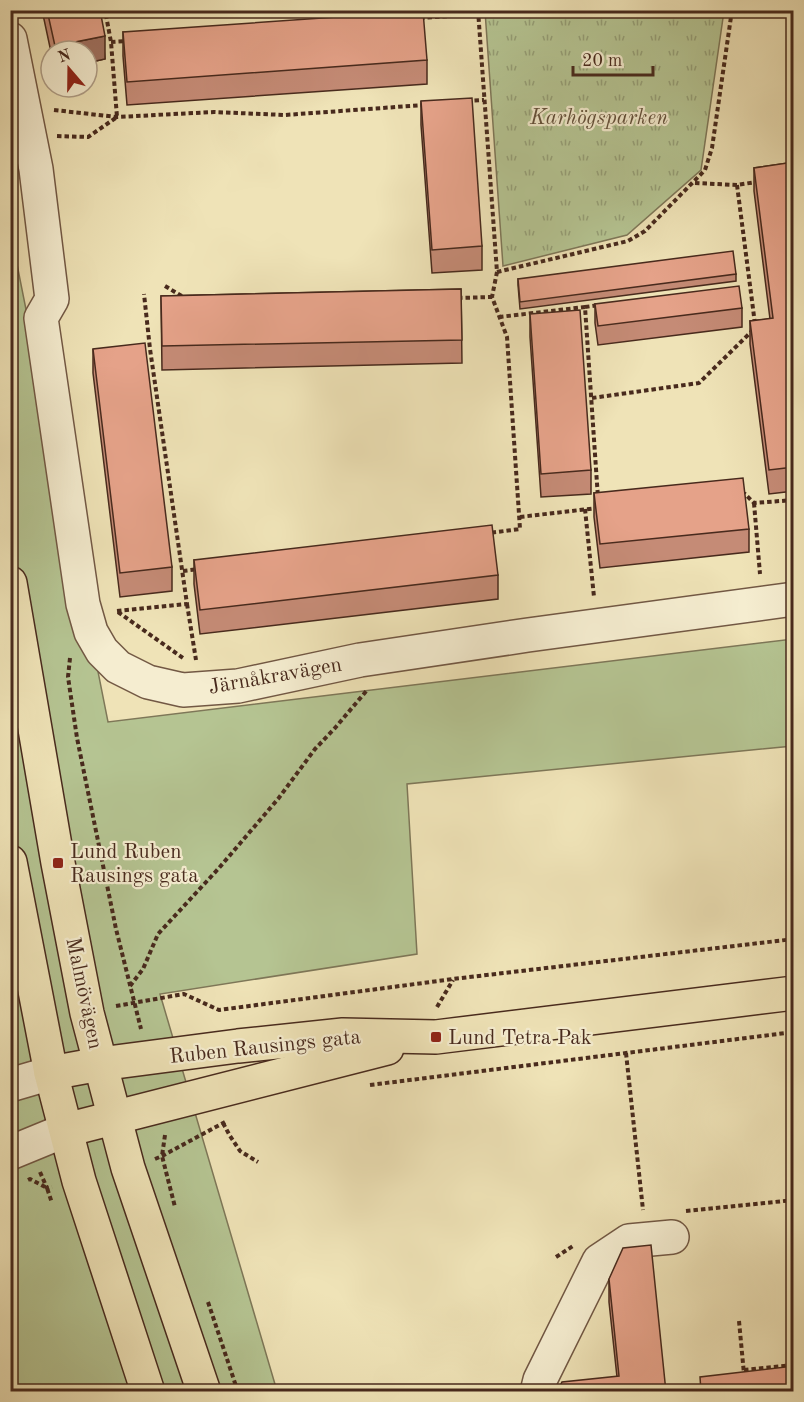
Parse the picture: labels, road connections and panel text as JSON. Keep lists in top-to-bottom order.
{
  "streets": {
    "main road": ["Malmövägen", "Ruben Rausings gata"],
    "street": ["Järnåkravägen"]
  },
  "crossings": [
    ["Malmövägen", "Ruben Rausings gata"]
  ],
  "parks": ["Karhögsparken"],
  "places": {
    "transit": ["Lund Ruben Rausings gata", "Lund Tetra Pak"]
  },
  "scale_bar": "20 m",
  "north": "top"
}
